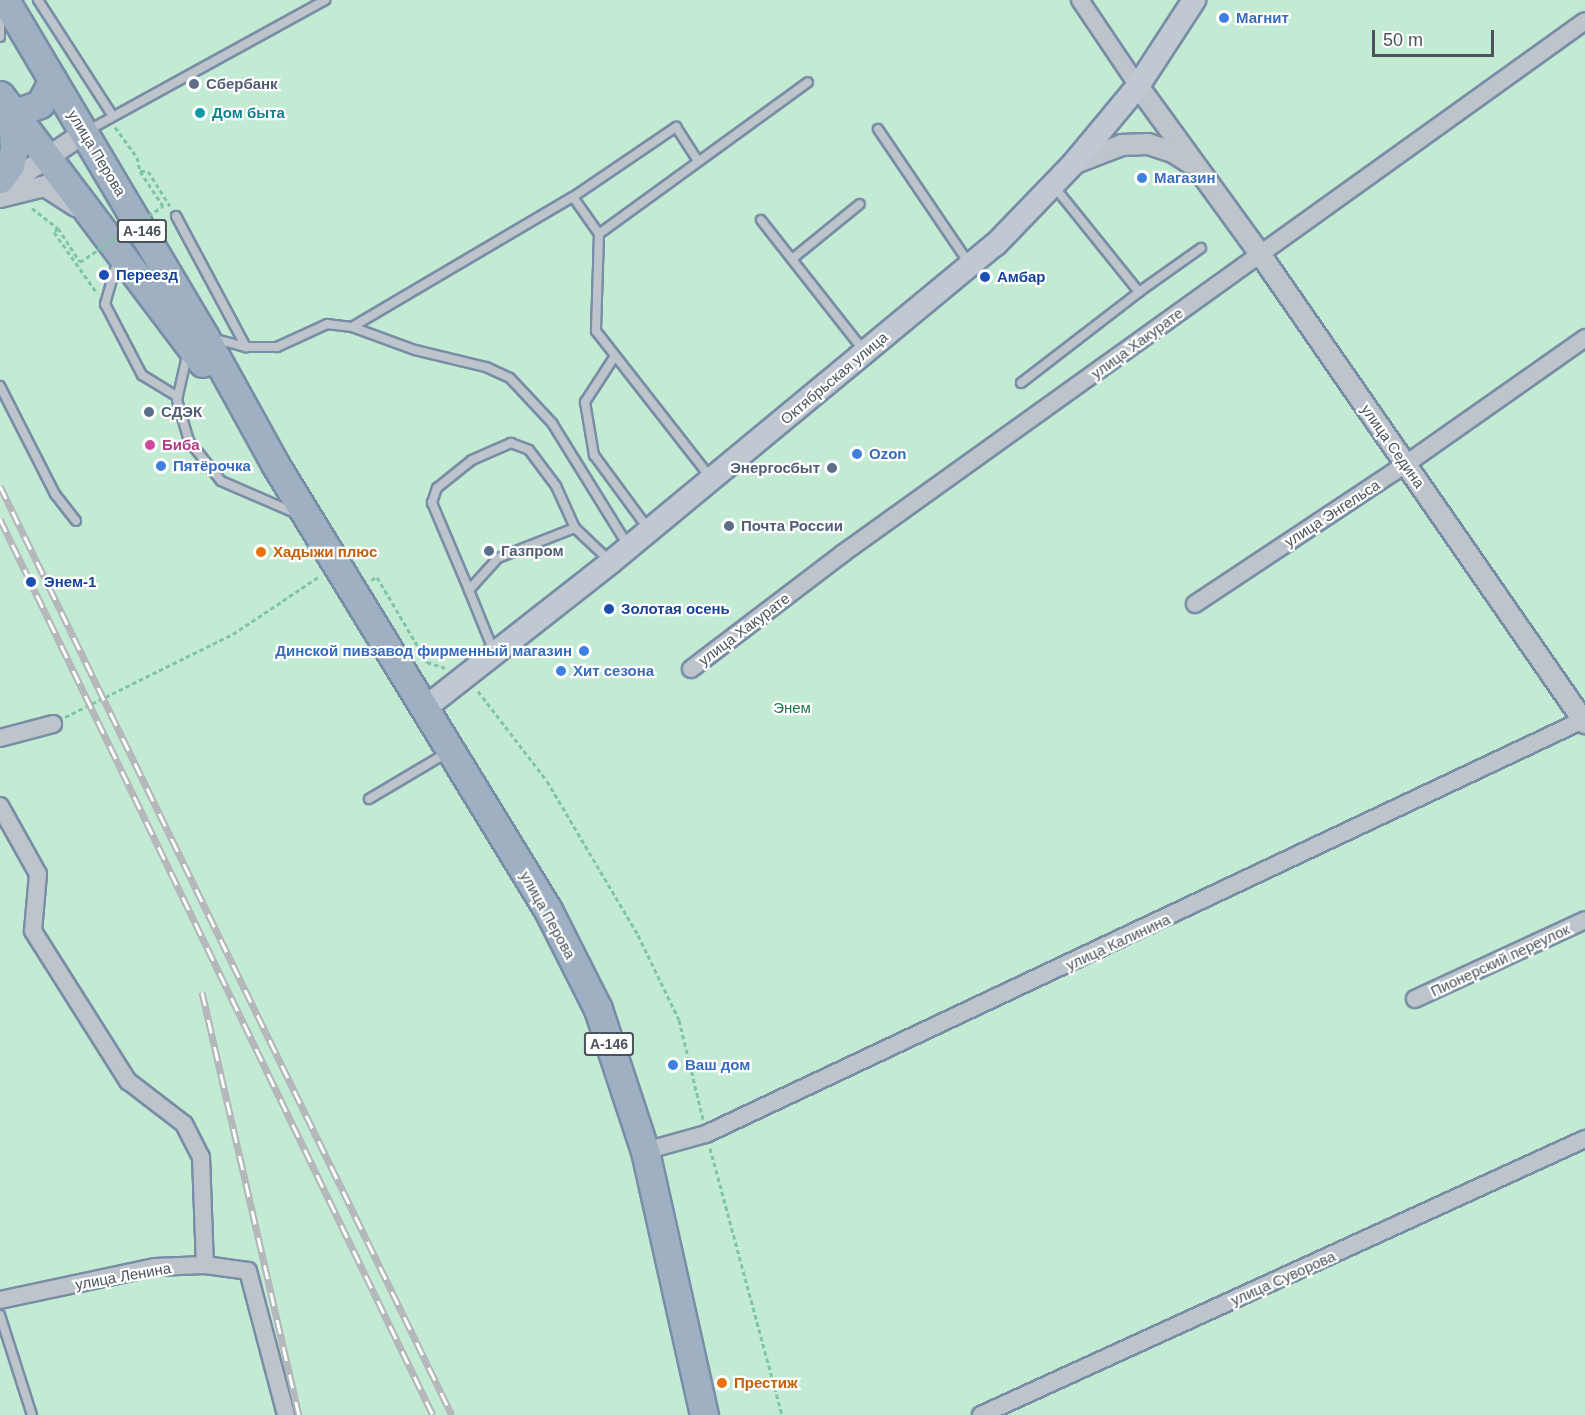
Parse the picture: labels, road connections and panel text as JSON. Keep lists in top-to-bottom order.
{
  "streets": {
    "highway": ["улица Перова", "А-146"],
    "main road": ["Октябрьская улица"],
    "street": [
      "улица Хакурате",
      "улица Седина",
      "улица Энгельса",
      "улица Калинина",
      "Пионерский переулок",
      "улица Ленина",
      "улица Суворова"
    ]
  },
  "crossings": [
    ["улица Перова", "Октябрьская улица"],
    ["улица Перова", "улица Калинина"],
    ["улица Хакурате", "улица Седина"],
    ["Октябрьская улица", "улица Седина"],
    ["улица Седина", "улица Энгельса"],
    ["улица Седина", "улица Калинина"]
  ],
  "parks": ["Энем"],
  "places": [
    "Магнит",
    "Сбербанк",
    "Дом быта",
    "Магазин",
    "Переезд",
    "Амбар",
    "СДЭК",
    "Биба",
    "Ozon",
    "Пятёрочка",
    "Энергосбыт",
    "Почта России",
    "Газпром",
    "Хадыжи плюс",
    "Энем-1",
    "Золотая осень",
    "Динской пивзавод фирменный магазин",
    "Хит сезона",
    "Ваш дом",
    "Престиж"
  ],
  "scale_bar": "50 m"
}
